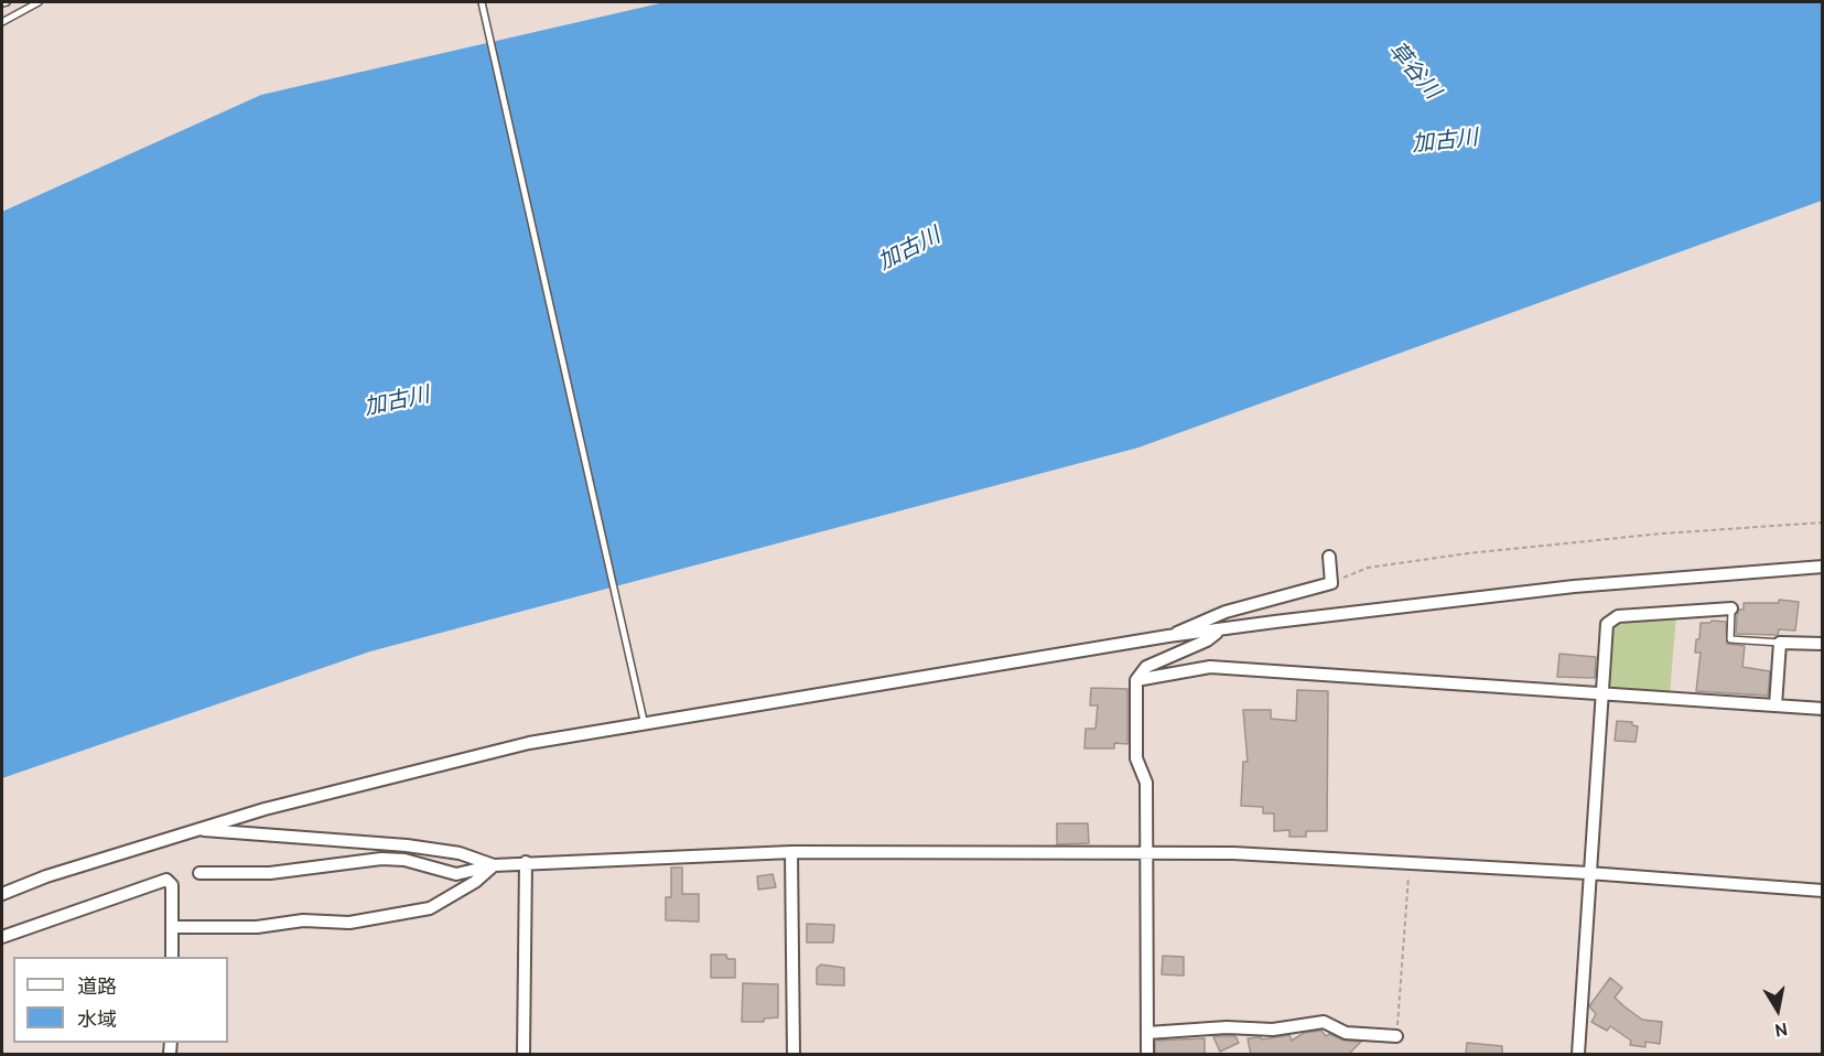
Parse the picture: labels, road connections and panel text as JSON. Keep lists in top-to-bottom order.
{
  "water": ["草谷川", "加古川"],
  "legend": ["道路", "水域"],
  "north": "bottom"
}
